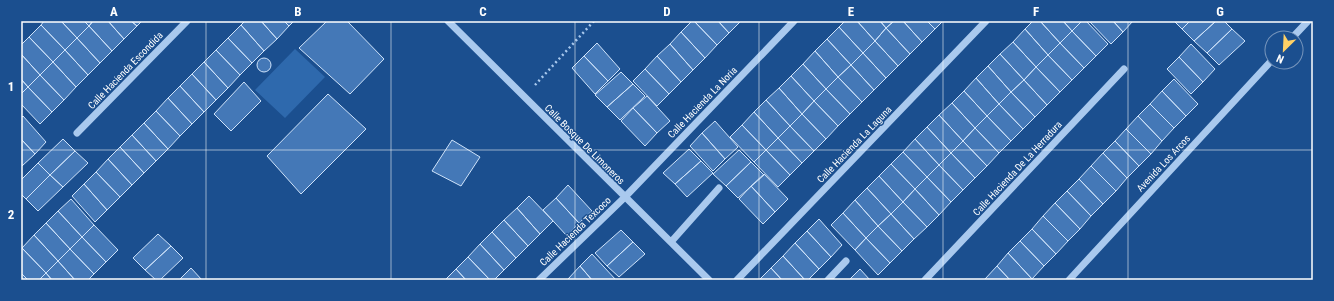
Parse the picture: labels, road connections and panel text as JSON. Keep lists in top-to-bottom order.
{
  "streets": {
    "street": [
      "Calle Hacienda Escondida",
      "Calle Hacienda La Noria",
      "Calle Bosque De Limoneros",
      "Calle Hacienda La Laguna",
      "Avenida Los Arcos",
      "Calle Hacienda De La Herradura",
      "Calle Hacienda Texcoco"
    ]
  },
  "crossings": [
    ["Calle Hacienda La Noria", "Calle Bosque De Limoneros"],
    ["Calle Hacienda La Noria", "Calle Hacienda Texcoco"],
    ["Calle Bosque De Limoneros", "Calle Hacienda Texcoco"]
  ],
  "north": "bottom left",
  "grid": {
    "columns": [
      "A",
      "B",
      "C",
      "D",
      "E",
      "F",
      "G"
    ],
    "rows": ["1", "2"]
  }
}
